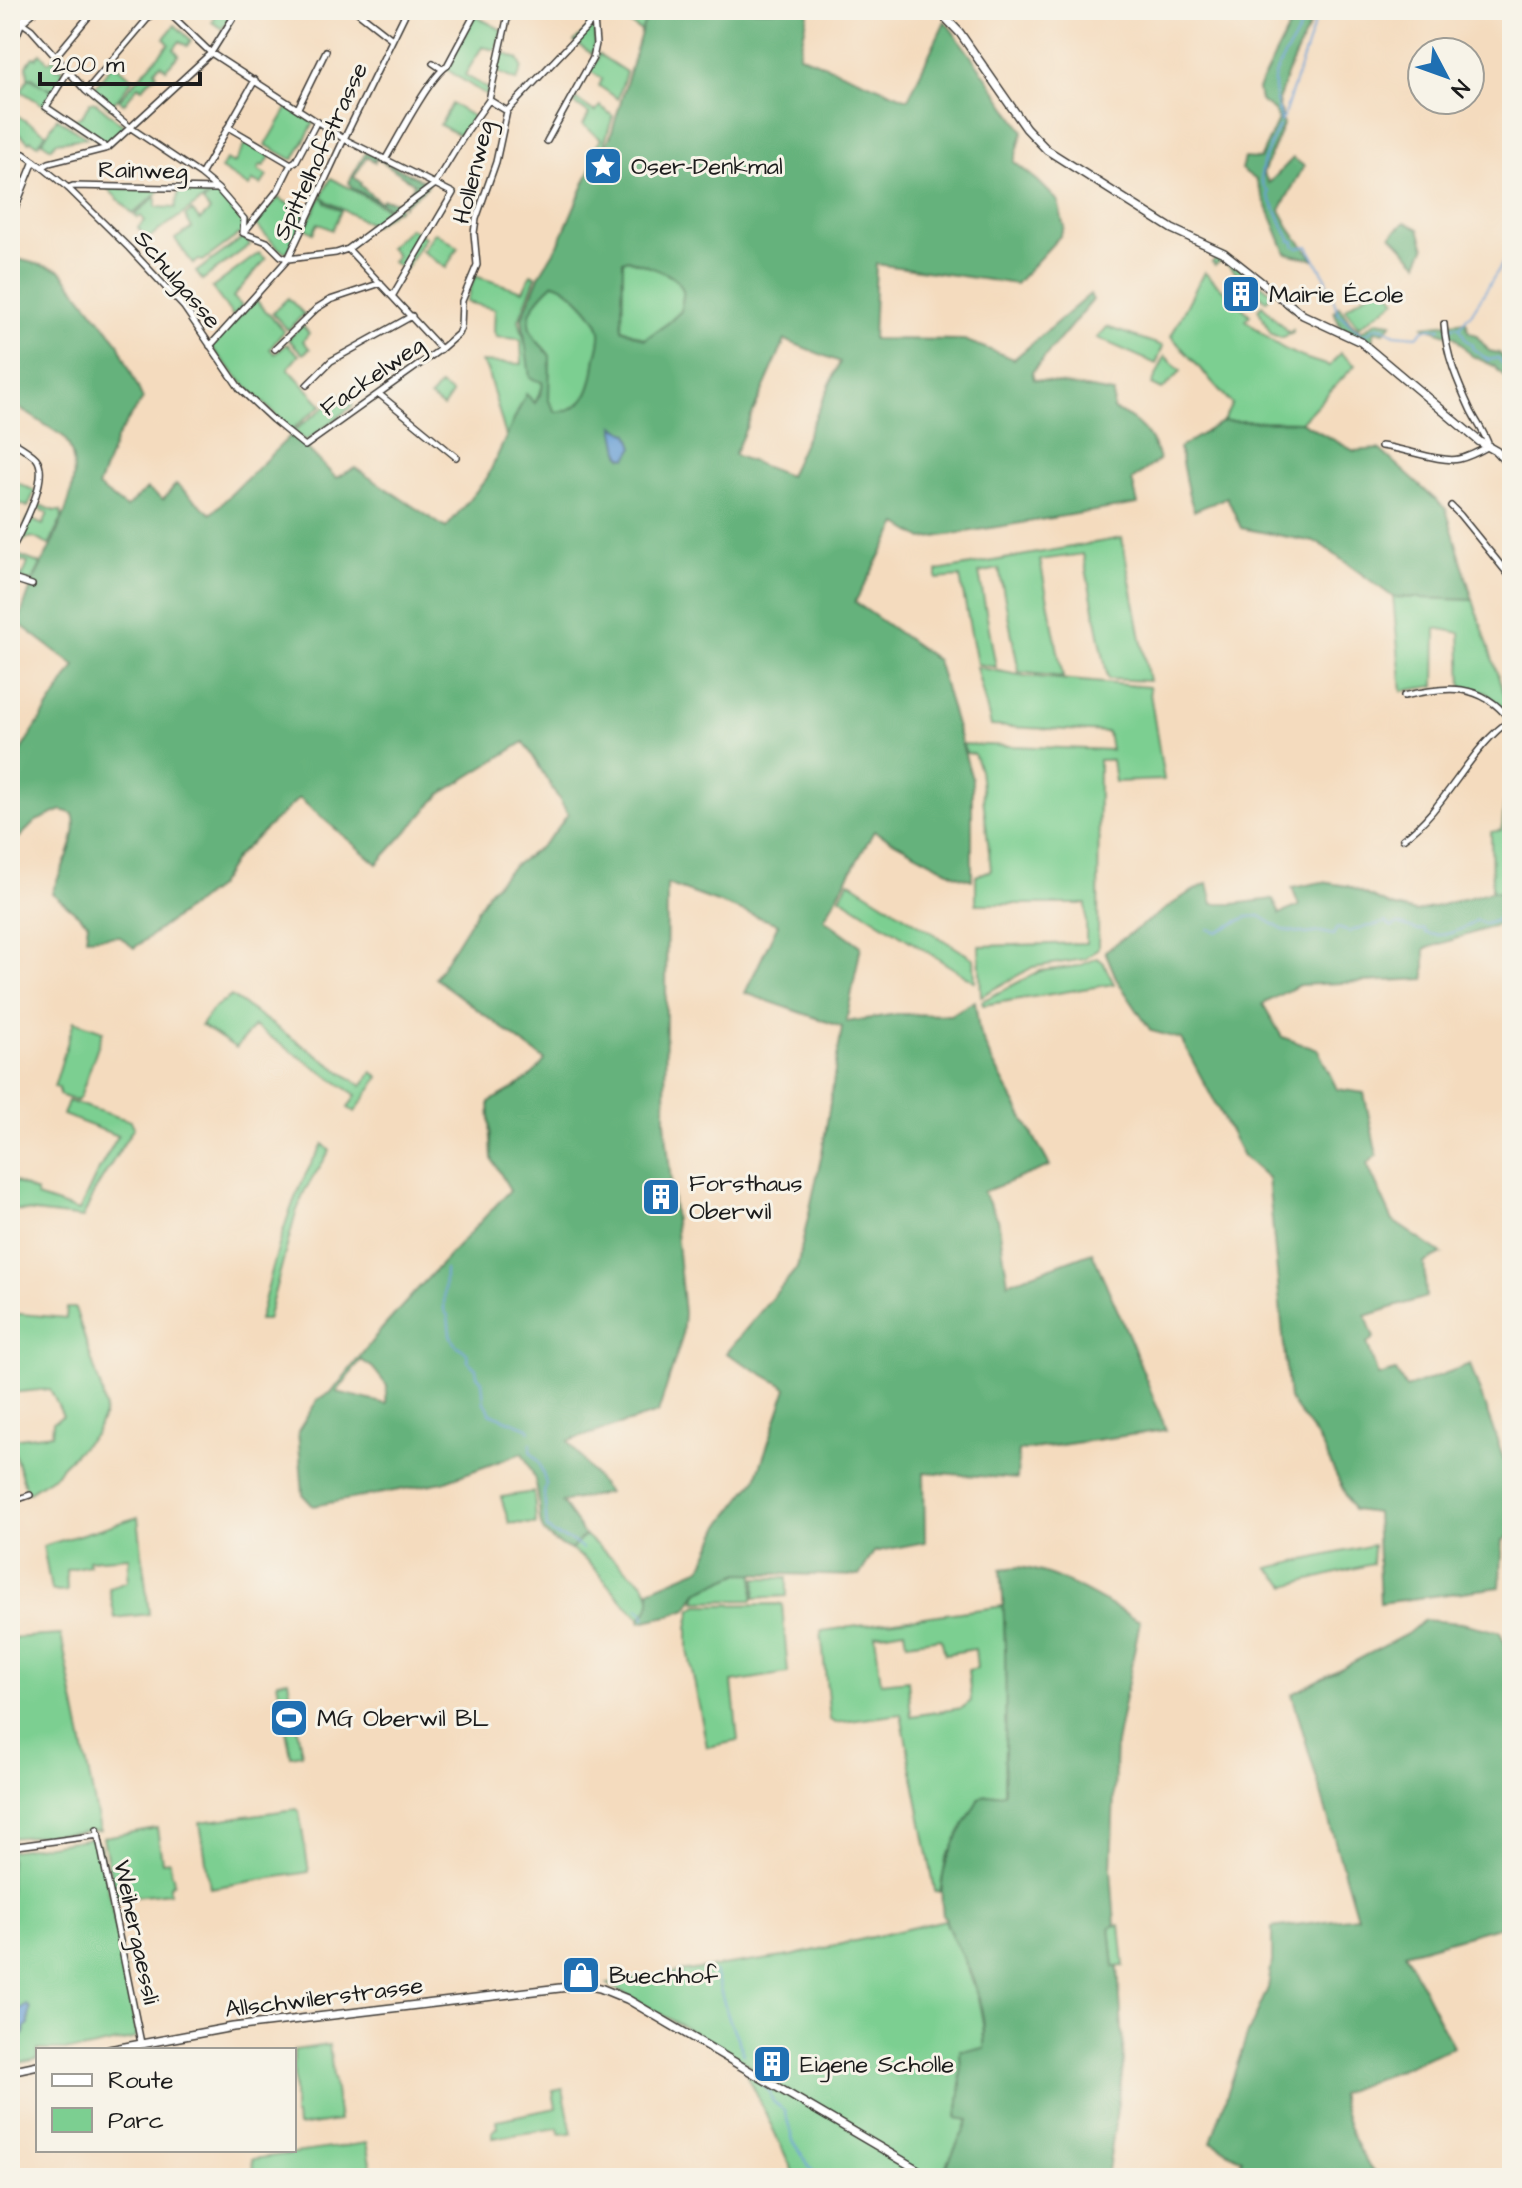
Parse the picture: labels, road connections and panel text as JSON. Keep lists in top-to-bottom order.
{
  "streets": {
    "street": [
      "Spittelhofstrasse",
      "Rainweg",
      "Hollenweg",
      "Schulgasse",
      "Fackelweg",
      "Weihergaessli",
      "Allschwilerstrasse"
    ]
  },
  "crossings": [
    ["Spittelhofstrasse", "Schulgasse"],
    ["Rainweg", "Schulgasse"],
    ["Hollenweg", "Fackelweg"],
    ["Schulgasse", "Fackelweg"],
    ["Weihergaessli", "Allschwilerstrasse"]
  ],
  "places": {
    "place": ["Oser-Denkmal"],
    "building": ["Mairie École", "Forsthaus Oberwil", "Eigene Scholle"],
    "sports": ["MG Oberwil BL"],
    "shop": ["Buechhof"]
  },
  "legend": ["Route", "Parc"],
  "scale_bar": "200 m",
  "north": "bottom right"
}
